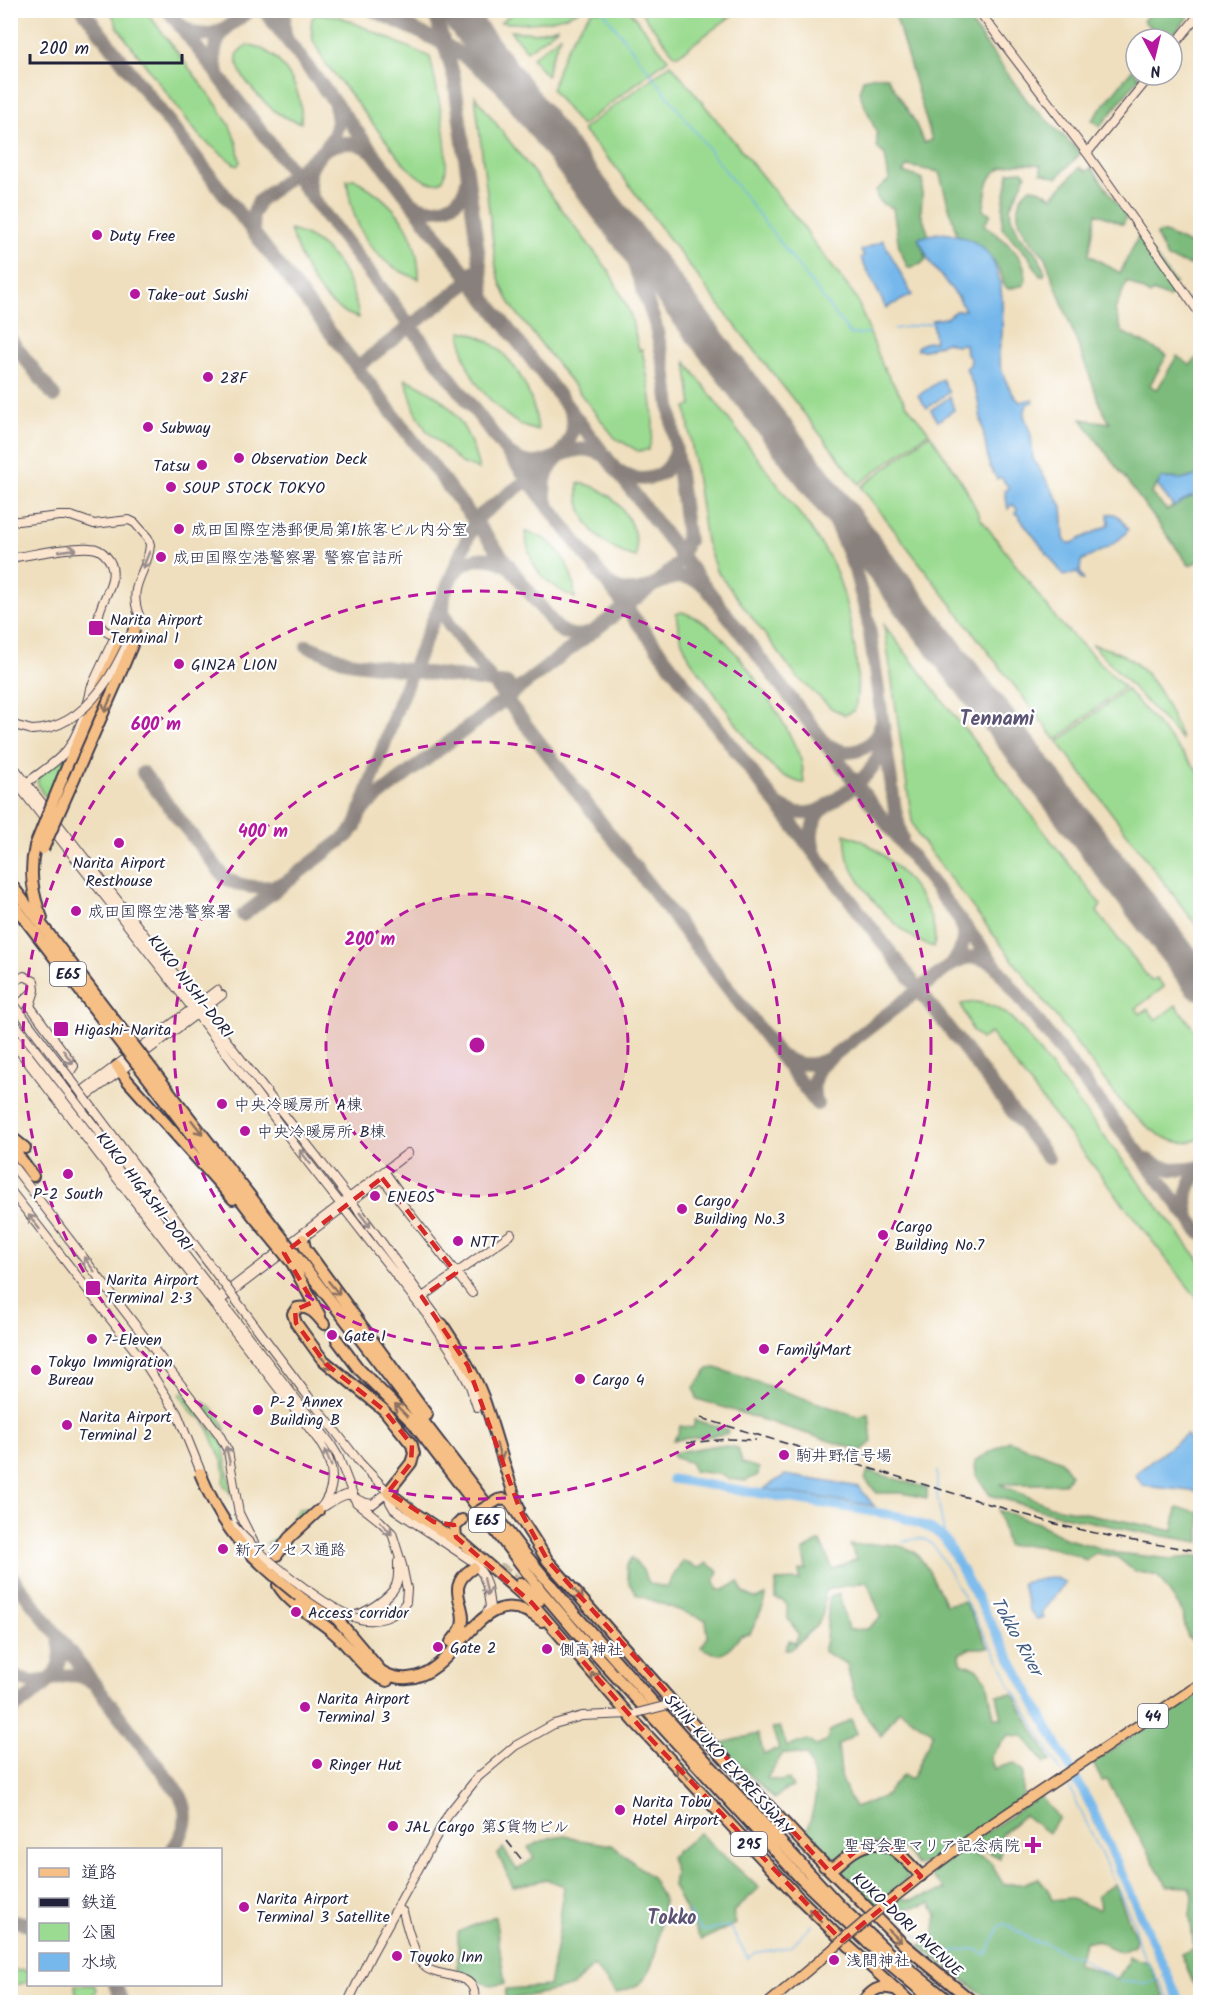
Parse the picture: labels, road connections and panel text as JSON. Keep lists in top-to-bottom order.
{
  "streets": {
    "highway": [
      "E65",
      "SHIN-KUKO EXPRESSWAY",
      "295",
      "KUKO-DORI AVENUE"
    ],
    "main road": ["44"],
    "street": ["KUKO NISHI-DORI", "KUKO HIGASHI-DORI"]
  },
  "crossings": [
    ["E65", "SHIN-KUKO EXPRESSWAY"],
    ["E65", "295"],
    ["KUKO NISHI-DORI", "295"],
    ["295", "KUKO-DORI AVENUE"]
  ],
  "districts": ["Tennami", "Tokko"],
  "water": ["Tokko River"],
  "places": {
    "other": [
      "Duty Free",
      "Take-out Sushi",
      "28F",
      "Subway",
      "Observation Deck",
      "Tatsu",
      "SOUP STOCK TOKYO",
      "成田国際空港郵便局第1旅客ビル内分室",
      "成田国際空港警察署 警察官詰所",
      "GINZA LION",
      "Narita Airport Resthouse",
      "成田国際空港警察署",
      "中央冷暖房所 A棟",
      "中央冷暖房所 B棟",
      "P-2 South",
      "ENEOS",
      "Cargo Building No.3",
      "Cargo Building No.7",
      "NTT",
      "Gate 1",
      "7-Eleven",
      "FamilyMart",
      "Tokyo Immigration Bureau",
      "Cargo 4",
      "P-2 Annex Building B",
      "Narita Airport Terminal 2",
      "駒井野信号場",
      "新アクセス通路",
      "Access corridor",
      "Gate 2",
      "側高神社",
      "Narita Airport Terminal 3",
      "Ringer Hut",
      "Narita Tobu Hotel Airport",
      "JAL Cargo 第5貨物ビル",
      "Narita Airport Terminal 3 Satellite",
      "Toyoko Inn",
      "浅間神社"
    ],
    "transit": ["Narita Airport Terminal 1", "Higashi-Narita", "Narita Airport Terminal 2·3"],
    "health": ["聖母会聖マリア記念病院"]
  },
  "legend": [
    "道路",
    "鉄道",
    "公園",
    "水域"
  ],
  "scale_bar": "200 m",
  "north": "bottom",
  "rings": ["600 m", "400 m", "200 m"]
}
